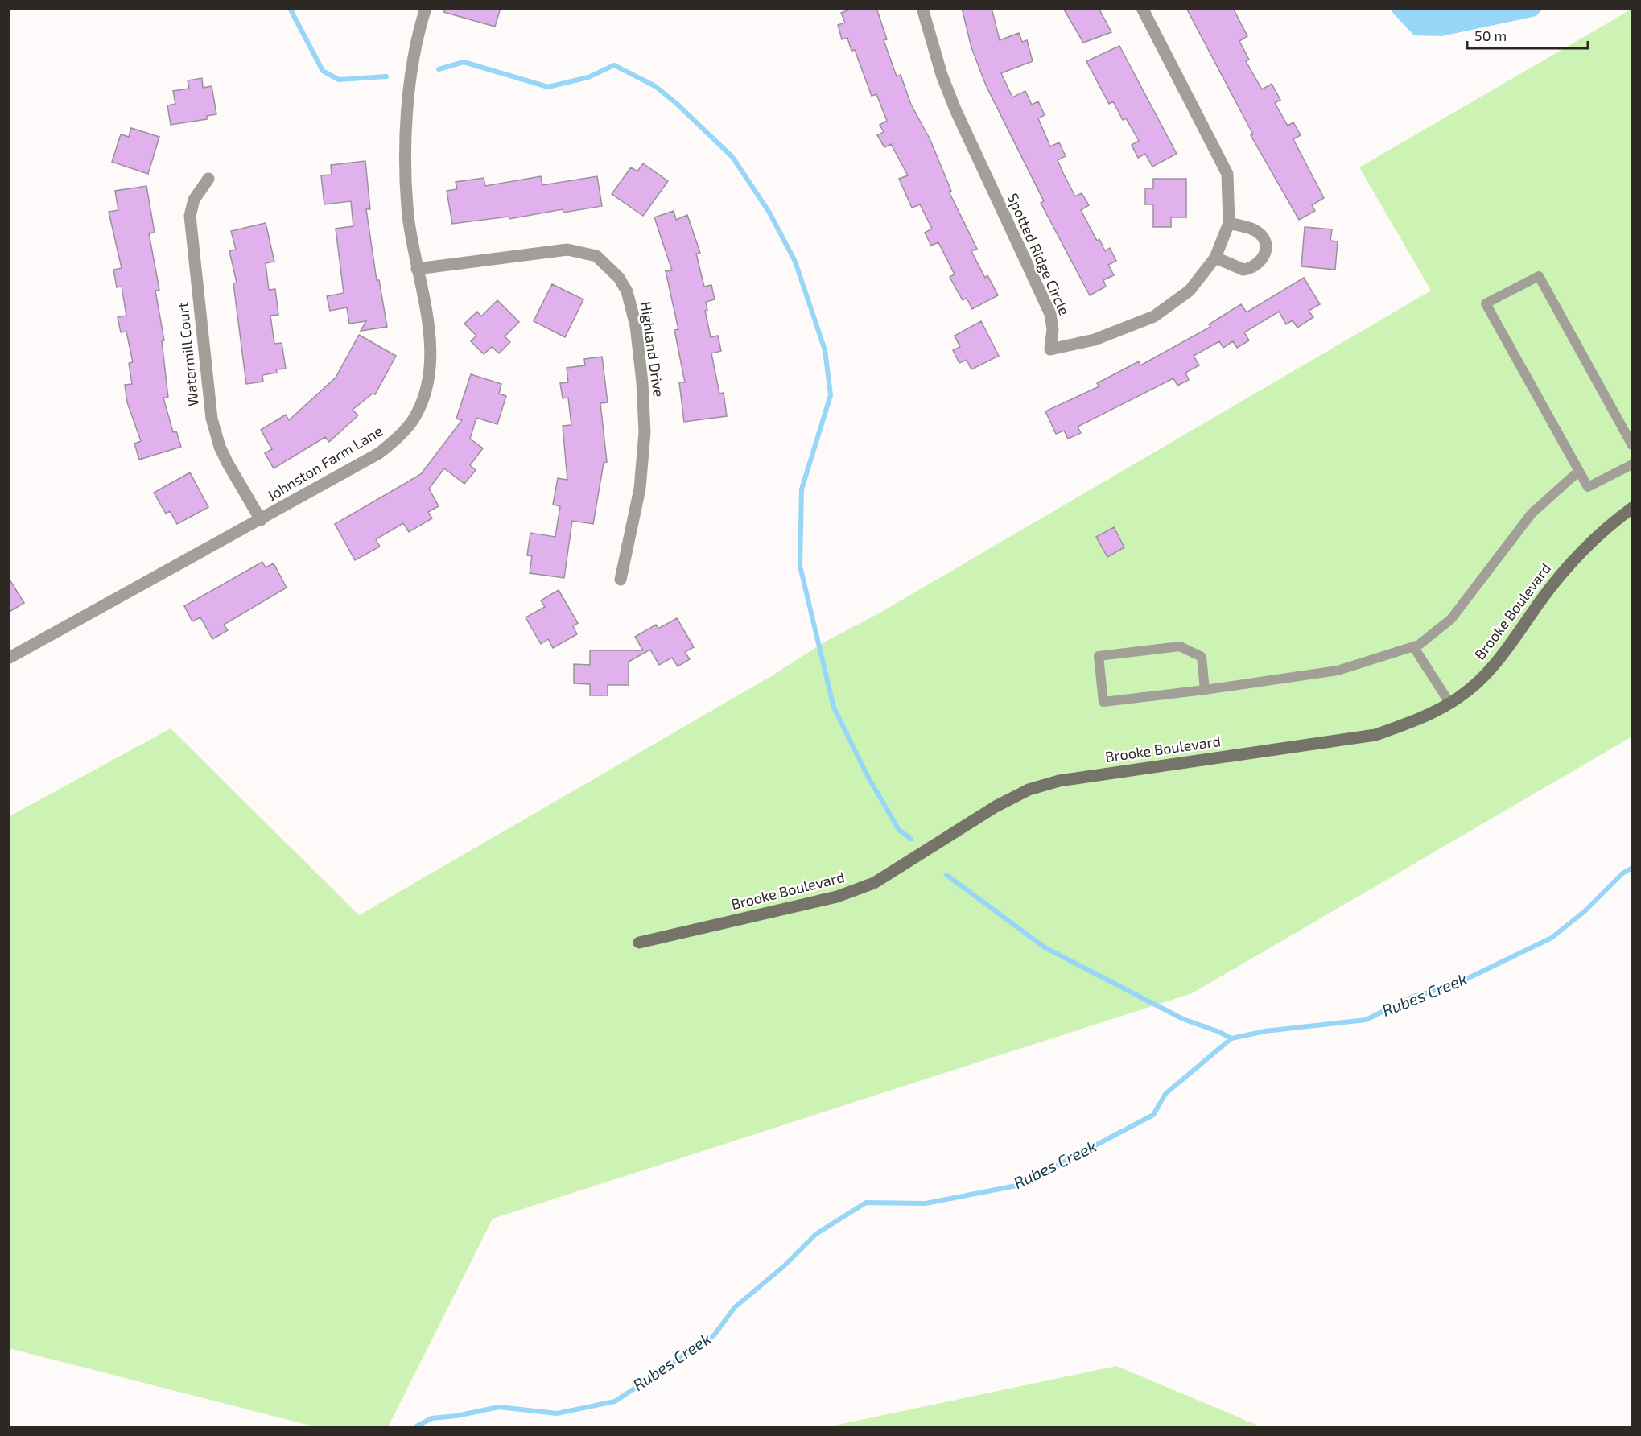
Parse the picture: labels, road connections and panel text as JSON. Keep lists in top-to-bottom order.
{
  "streets": {
    "street": [
      "Spotted Ridge Circle",
      "Highland Drive",
      "Watermill Court",
      "Johnston Farm Lane",
      "Brooke Boulevard"
    ]
  },
  "crossings": [
    ["Highland Drive", "Johnston Farm Lane"],
    ["Watermill Court", "Johnston Farm Lane"]
  ],
  "water": ["Rubes Creek"],
  "scale_bar": "50 m"
}
